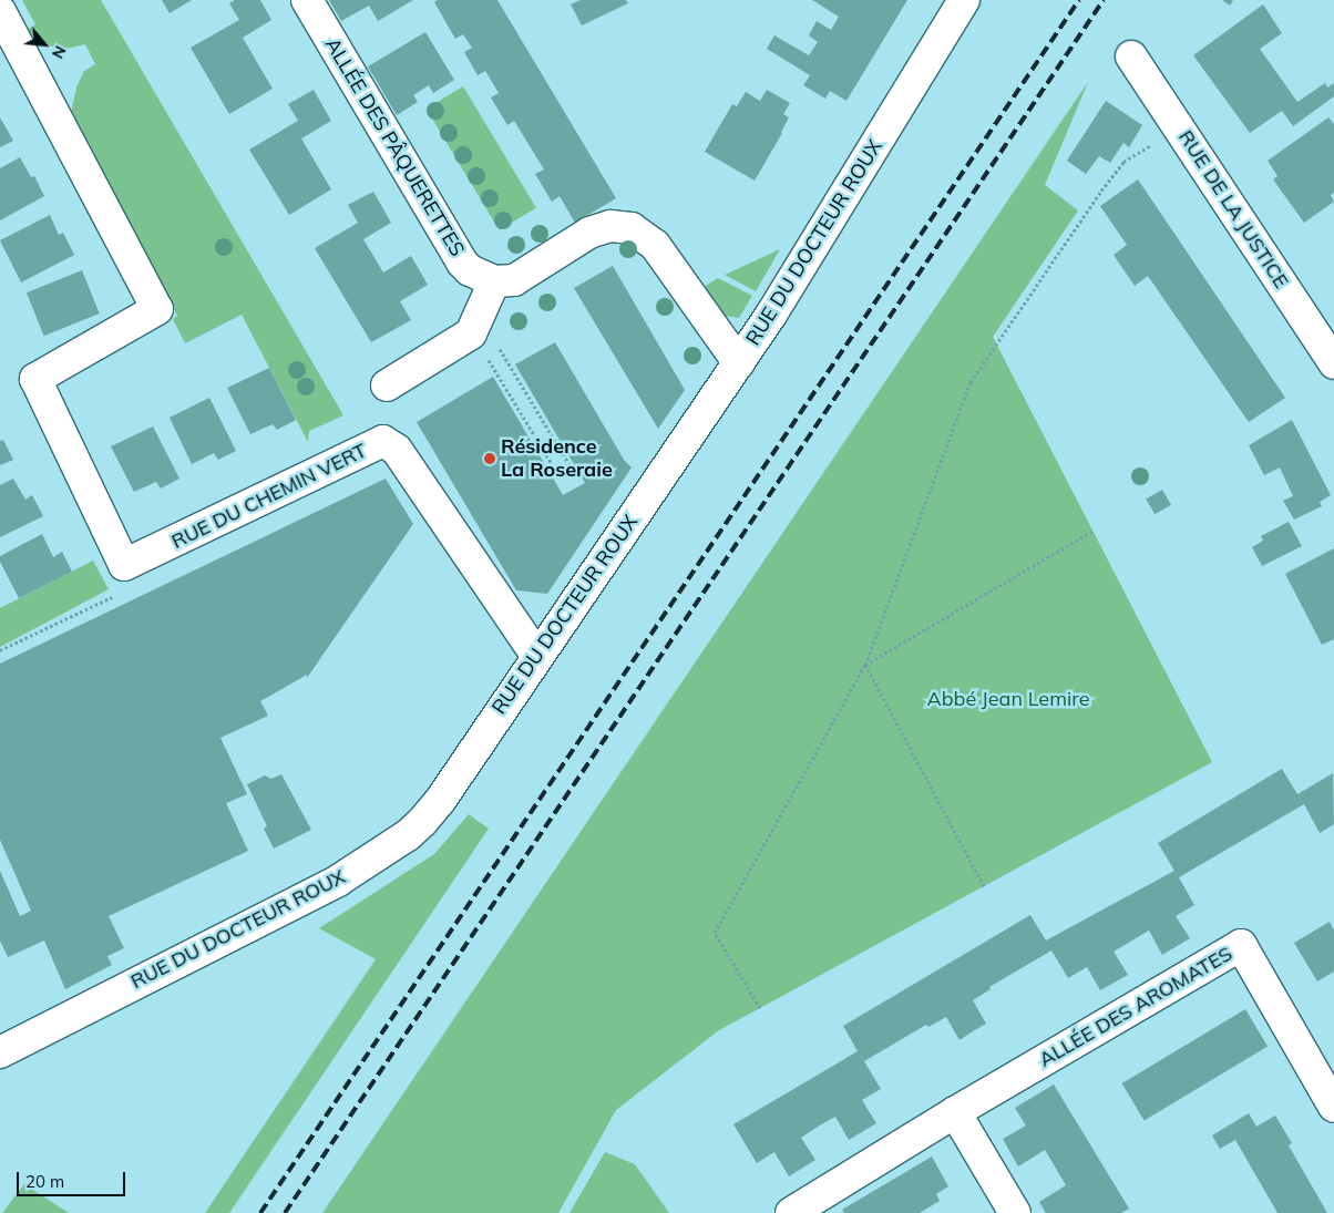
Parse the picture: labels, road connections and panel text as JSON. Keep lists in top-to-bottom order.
{
  "streets": {
    "street": [
      "ALLÉE DES PÂQUERETTES",
      "RUE DE LA JUSTICE",
      "RUE DU DOCTEUR ROUX",
      "RUE DU CHEMIN VERT",
      "ALLÉE DES AROMATES"
    ]
  },
  "crossings": [
    ["RUE DU DOCTEUR ROUX", "RUE DU CHEMIN VERT"]
  ],
  "parks": ["Abbé Jean Lemire"],
  "places": ["Résidence La Roseraie"],
  "scale_bar": "20 m",
  "north": "bottom right"
}
